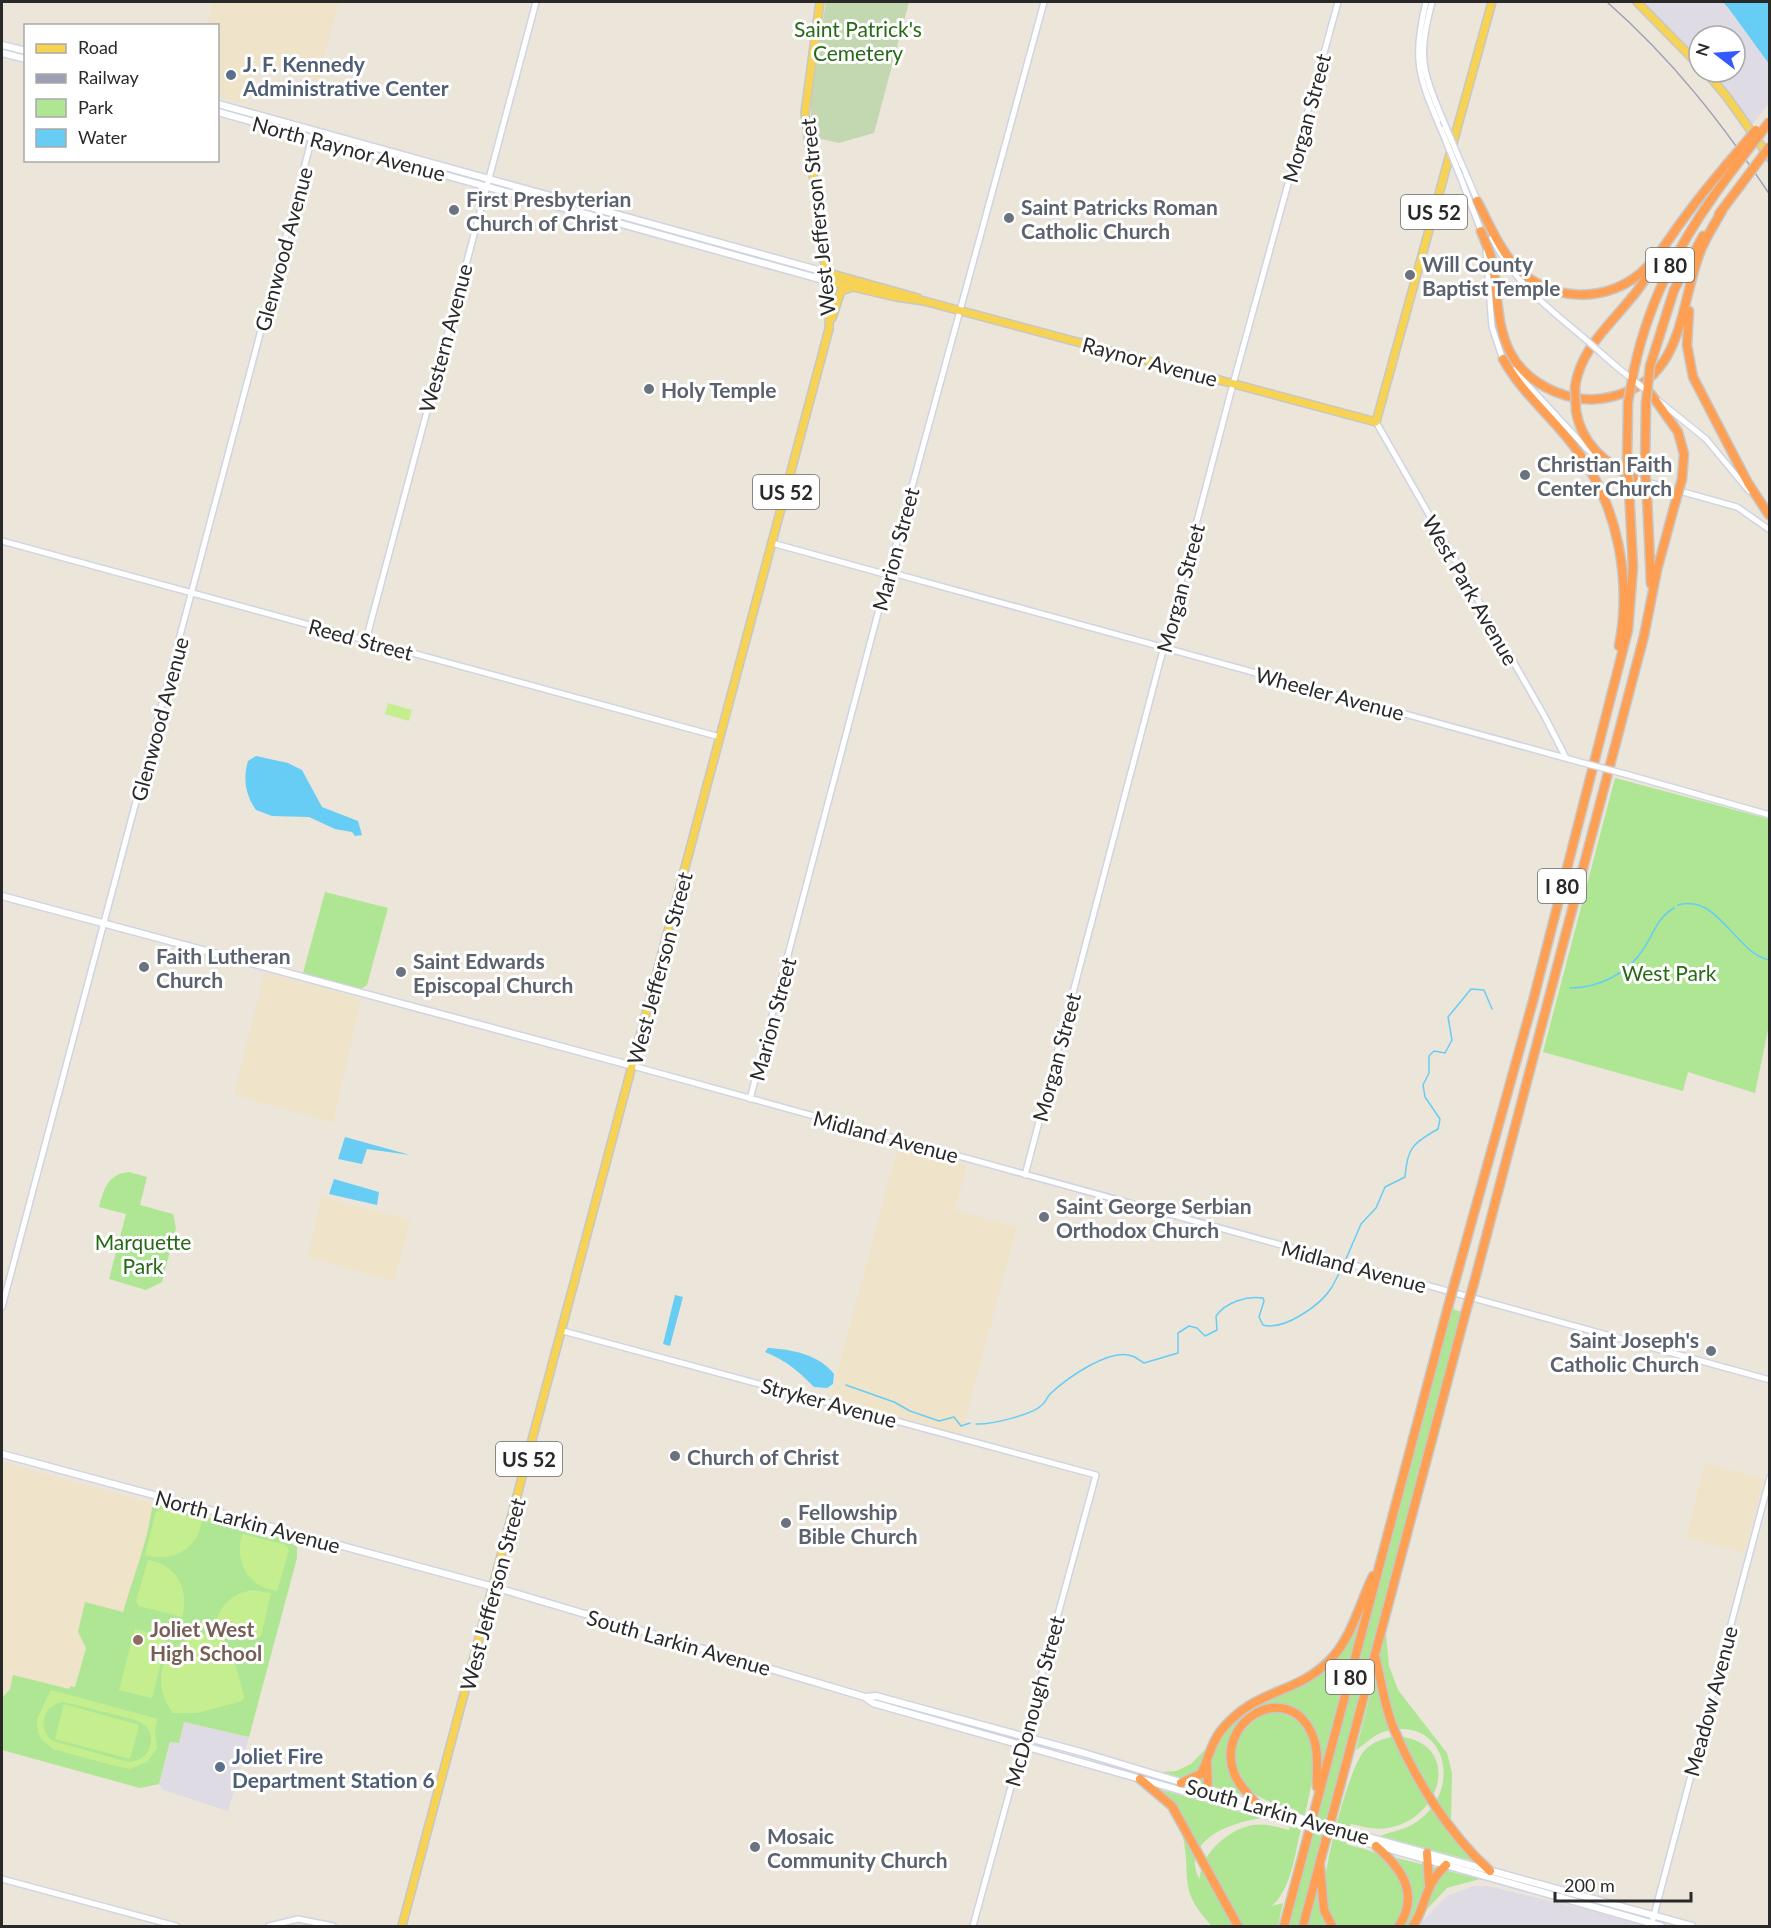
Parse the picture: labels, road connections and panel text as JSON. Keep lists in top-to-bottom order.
{
  "streets": {
    "highway": ["I 80"],
    "main road": [
      "North Raynor Avenue",
      "US 52",
      "West Jefferson Street",
      "Raynor Avenue",
      "Midland Avenue",
      "North Larkin Avenue",
      "South Larkin Avenue"
    ],
    "street": [
      "Morgan Street",
      "Glenwood Avenue",
      "Western Avenue",
      "Marion Street",
      "West Park Avenue",
      "Reed Street",
      "Wheeler Avenue",
      "Stryker Avenue",
      "McDonough Street",
      "Meadow Avenue"
    ]
  },
  "crossings": [
    ["Morgan Street", "Raynor Avenue"],
    ["Morgan Street", "Wheeler Avenue"],
    ["Morgan Street", "Midland Avenue"],
    ["North Raynor Avenue", "West Jefferson Street"],
    ["North Raynor Avenue", "Glenwood Avenue"],
    ["North Raynor Avenue", "Western Avenue"],
    ["North Raynor Avenue", "Raynor Avenue"],
    ["US 52", "West Jefferson Street"],
    ["US 52", "Raynor Avenue"],
    ["US 52", "West Park Avenue"],
    ["West Jefferson Street", "Raynor Avenue"],
    ["West Jefferson Street", "Reed Street"],
    ["West Jefferson Street", "Wheeler Avenue"],
    ["West Jefferson Street", "Midland Avenue"],
    ["West Jefferson Street", "Stryker Avenue"],
    ["West Jefferson Street", "North Larkin Avenue"],
    ["West Jefferson Street", "South Larkin Avenue"],
    ["Glenwood Avenue", "Reed Street"],
    ["Glenwood Avenue", "Midland Avenue"],
    ["Western Avenue", "Reed Street"],
    ["Raynor Avenue", "Marion Street"],
    ["Raynor Avenue", "West Park Avenue"],
    ["Marion Street", "Wheeler Avenue"],
    ["Marion Street", "Midland Avenue"],
    ["West Park Avenue", "Wheeler Avenue"],
    ["Stryker Avenue", "McDonough Street"],
    ["North Larkin Avenue", "South Larkin Avenue"],
    ["South Larkin Avenue", "McDonough Street"],
    ["South Larkin Avenue", "Meadow Avenue"]
  ],
  "parks": ["Saint Patrick's Cemetery", "West Park", "Marquette Park"],
  "places": [
    "J. F. Kennedy Administrative Center",
    "First Presbyterian Church of Christ",
    "Saint Patricks Roman Catholic Church",
    "Will County Baptist Temple",
    "Holy Temple",
    "Christian Faith Center Church",
    "Faith Lutheran Church",
    "Saint Edwards Episcopal Church",
    "Saint George Serbian Orthodox Church",
    "Saint Joseph's Catholic Church",
    "Church of Christ",
    "Fellowship Bible Church",
    "Joliet West High School",
    "Joliet Fire Department Station 6",
    "Mosaic Community Church"
  ],
  "legend": [
    "Road",
    "Railway",
    "Park",
    "Water"
  ],
  "scale_bar": "200 m",
  "north": "left"
}
